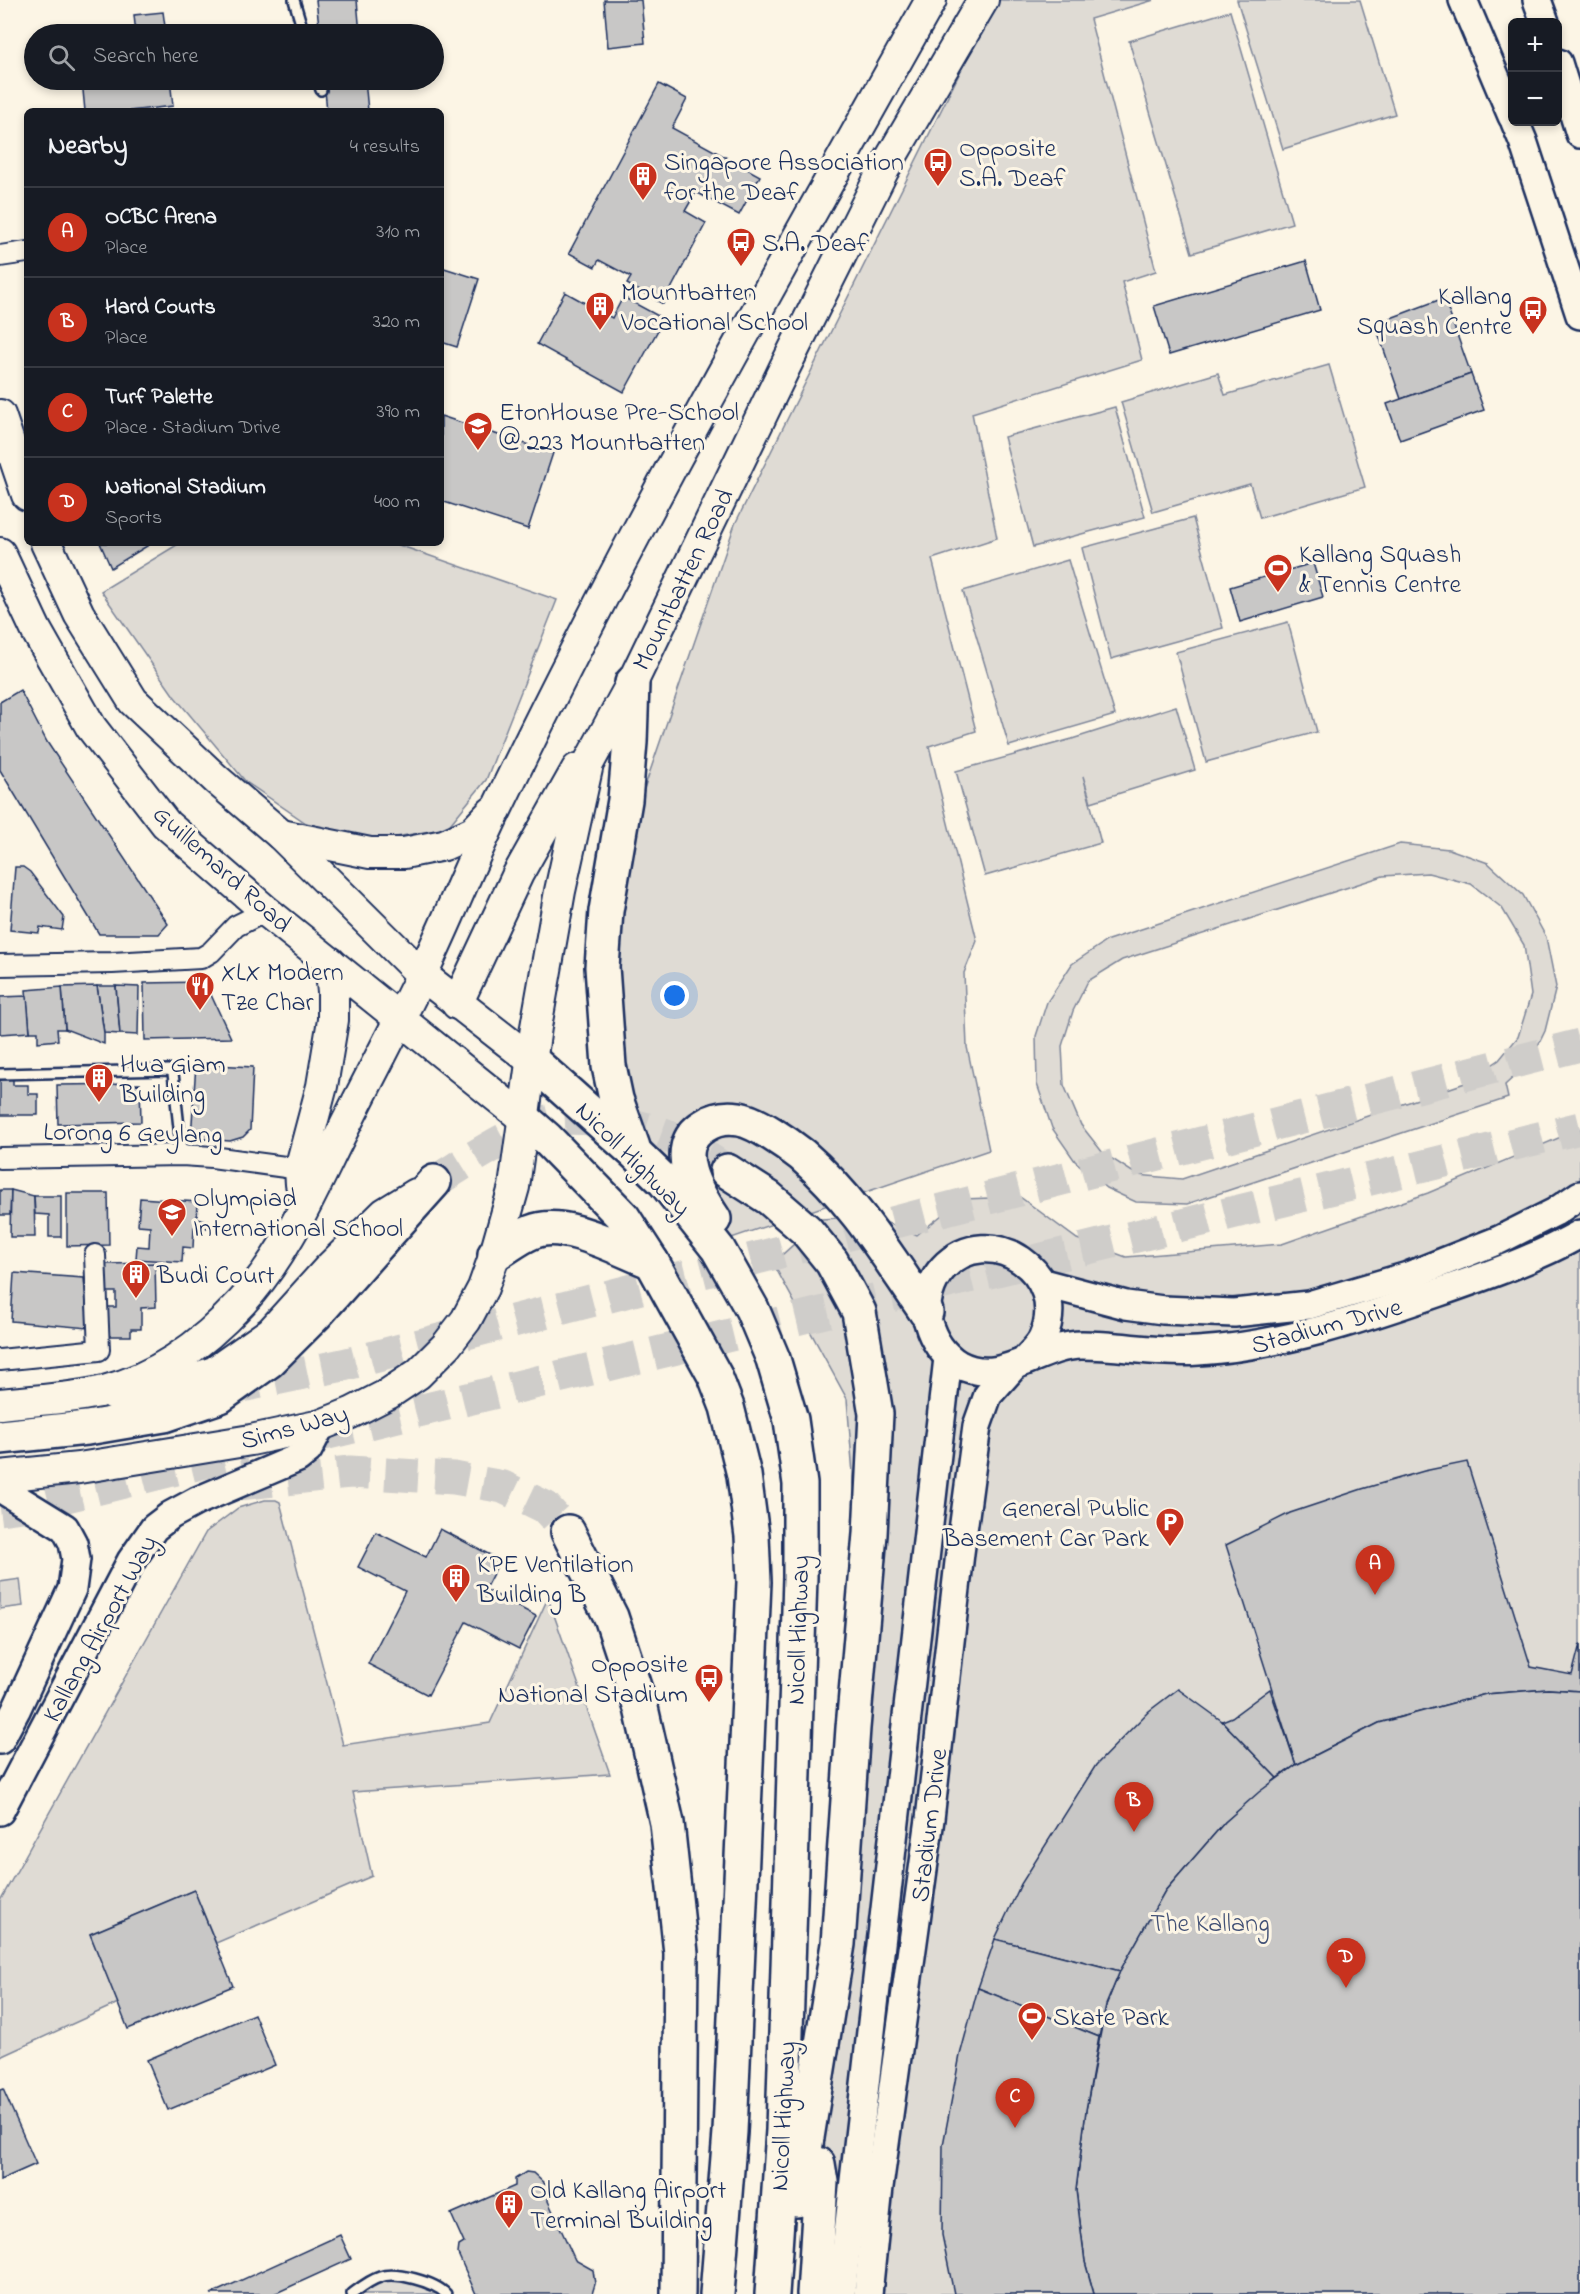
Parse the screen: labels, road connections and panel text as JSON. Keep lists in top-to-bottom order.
{
  "streets": {
    "highway": ["Nicoll Highway"],
    "main road": ["Mountbatten Road", "Guillemard Road", "Sims Way"],
    "street": ["Lorong 6 Geylang", "Stadium Drive", "Kallang Airport Way"]
  },
  "crossings": [
    ["Mountbatten Road", "Nicoll Highway"],
    ["Mountbatten Road", "Sims Way"],
    ["Guillemard Road", "Nicoll Highway"],
    ["Guillemard Road", "Sims Way"],
    ["Nicoll Highway", "Sims Way"],
    ["Sims Way", "Kallang Airport Way"]
  ],
  "parks": ["The Kallang"],
  "places": {
    "bus stop": [
      "Opposite S.A. Deaf",
      "S.A. Deaf",
      "Kallang Squash Centre",
      "Opposite National Stadium"
    ],
    "building": [
      "Singapore Association for the Deaf",
      "Mountbatten Vocational School",
      "Hua Giam Building",
      "Budi Court",
      "KPE Ventilation Building B",
      "Old Kallang Airport Terminal Building"
    ],
    "school or university": ["EtonHouse Pre-School @ 223 Mountbatten", "Olympiad International School"],
    "sports": ["Kallang Squash & Tennis Centre", "Skate Park"],
    "restaurant": ["XLX Modern Tze Char"],
    "parking": ["General Public Basement Car Park"]
  },
  "page": {
    "map_buttons": ["+", "−"],
    "search": "Search here",
    "heading": ["Nearby", "4 results"],
    "list": [
      {
        "mark": "A",
        "name": "OCBC Arena",
        "note": "Place",
        "value": "310 m"
      },
      {
        "mark": "B",
        "name": "Hard Courts",
        "note": "Place",
        "value": "320 m"
      },
      {
        "mark": "C",
        "name": "Turf Palette",
        "note": "Place · Stadium Drive",
        "value": "390 m"
      },
      {
        "mark": "D",
        "name": "National Stadium",
        "note": "Sports",
        "value": "400 m"
      }
    ],
    "pins": [
      "A",
      "B",
      "D",
      "C"
    ]
  }
}
